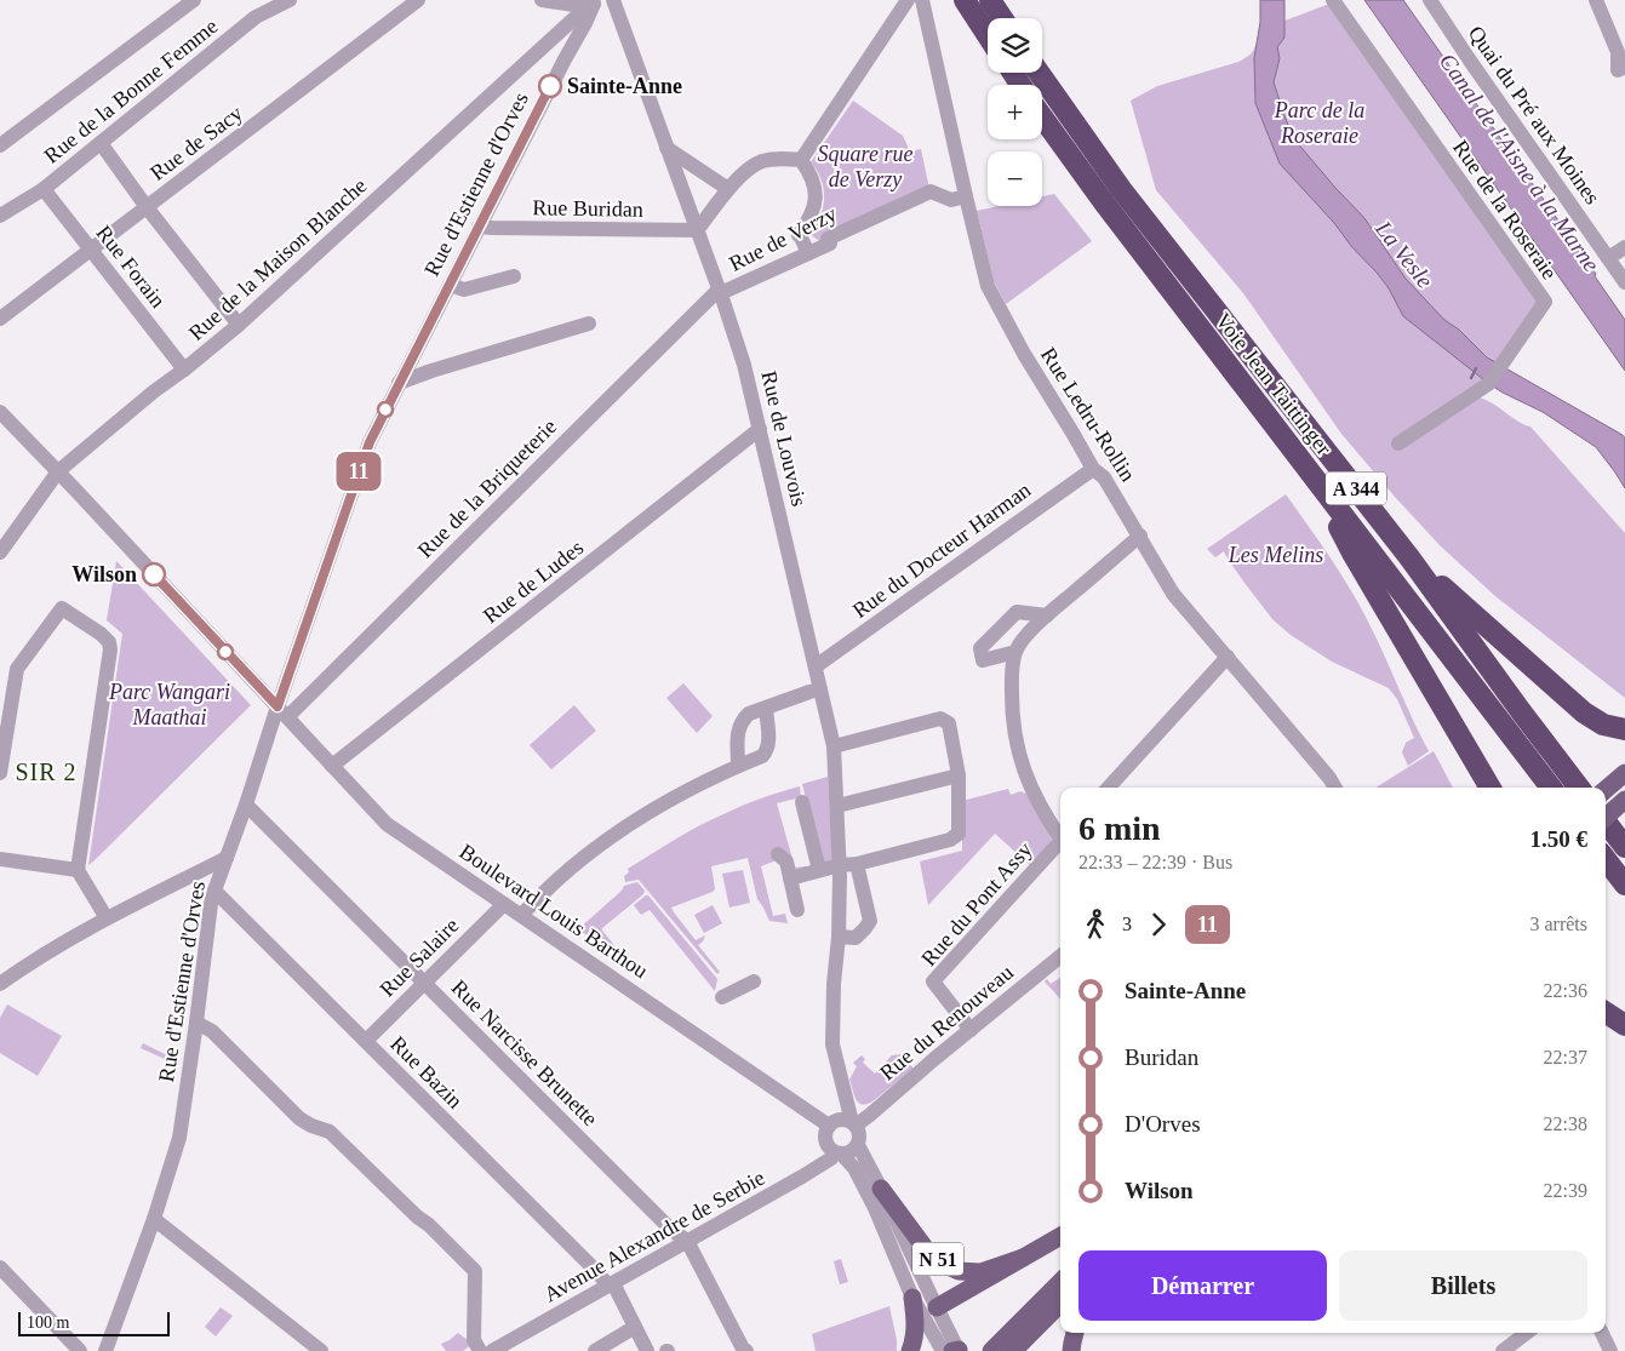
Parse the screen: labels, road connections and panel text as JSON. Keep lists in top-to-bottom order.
{
  "streets": {
    "highway": ["Voie Jean Taittinger", "A 344"],
    "main road": ["N 51"],
    "street": [
      "Rue de la Bonne Femme",
      "Quai du Pré aux Moines",
      "Rue de Sacy",
      "Rue d'Estienne d'Orves",
      "Rue Buridan",
      "Rue de la Roseraie",
      "Rue de Verzy",
      "Rue de la Maison Blanche",
      "Rue Forain",
      "Rue Ledru-Rollin",
      "Rue de Louvois",
      "Rue de la Briqueterie",
      "Rue du Docteur Harman",
      "Rue de Ludes",
      "Rue du Pont Assy",
      "Boulevard Louis Barthou",
      "Rue Salaire",
      "Rue du Renouveau",
      "Rue Narcisse Brunette",
      "Rue Bazin",
      "Avenue Alexandre de Serbie"
    ]
  },
  "crossings": [
    ["Rue de la Bonne Femme", "Rue Forain"],
    ["Rue de Sacy", "Rue Forain"],
    ["Rue d'Estienne d'Orves", "Rue Buridan"],
    ["Rue d'Estienne d'Orves", "Rue de la Maison Blanche"],
    ["Rue d'Estienne d'Orves", "Rue de la Briqueterie"],
    ["Rue d'Estienne d'Orves", "Boulevard Louis Barthou"],
    ["Rue d'Estienne d'Orves", "Rue Narcisse Brunette"],
    ["Rue d'Estienne d'Orves", "Rue Bazin"],
    ["Rue Buridan", "Rue de Louvois"],
    ["Rue de Verzy", "Rue Ledru-Rollin"],
    ["Rue de Verzy", "Rue de Louvois"],
    ["Rue de Verzy", "Rue de la Briqueterie"],
    ["Rue de la Maison Blanche", "Rue Forain"],
    ["Rue de la Maison Blanche", "Boulevard Louis Barthou"],
    ["Rue Ledru-Rollin", "Rue du Docteur Harman"],
    ["Rue de Louvois", "Rue de la Briqueterie"],
    ["Rue de Louvois", "Rue du Docteur Harman"],
    ["Rue de Louvois", "Rue de Ludes"],
    ["Rue de Louvois", "Boulevard Louis Barthou"],
    ["Rue de Louvois", "Rue du Renouveau"],
    ["Rue de Louvois", "Avenue Alexandre de Serbie"],
    ["Rue de la Briqueterie", "Boulevard Louis Barthou"],
    ["Rue de Ludes", "Boulevard Louis Barthou"],
    ["Rue du Pont Assy", "Rue du Renouveau"],
    ["Boulevard Louis Barthou", "Rue Salaire"],
    ["Boulevard Louis Barthou", "Rue du Renouveau"],
    ["Boulevard Louis Barthou", "Avenue Alexandre de Serbie"],
    ["Rue Salaire", "Rue Narcisse Brunette"],
    ["Rue Salaire", "Rue Bazin"],
    ["Rue du Renouveau", "Avenue Alexandre de Serbie"],
    ["Rue Narcisse Brunette", "Avenue Alexandre de Serbie"],
    ["Rue Bazin", "Avenue Alexandre de Serbie"]
  ],
  "districts": ["SIR 2"],
  "water": ["Canal de l'Aisne à la Marne", "La Vesle"],
  "parks": [
    "Parc de la Roseraie",
    "Square rue de Verzy",
    "Les Melins",
    "Parc Wangari Maathai"
  ],
  "places": ["Sainte-Anne", "Wilson"],
  "lines": ["bus line 11"],
  "scale_bar": "100 m",
  "page": {
    "on_map": "11",
    "map_buttons": ["+", "−"],
    "heading": ["6 min", "22:33 – 22:39 · Bus", "1.50 €"],
    "legs": ["3", "11", "3 arrêts"],
    "list": [
      {
        "name": "Sainte-Anne",
        "value": "22:36"
      },
      {
        "name": "Buridan",
        "value": "22:37"
      },
      {
        "name": "D'Orves",
        "value": "22:38"
      },
      {
        "name": "Wilson",
        "value": "22:39"
      }
    ],
    "buttons": ["Démarrer", "Billets"],
    "scale": "100 m"
  }
}
